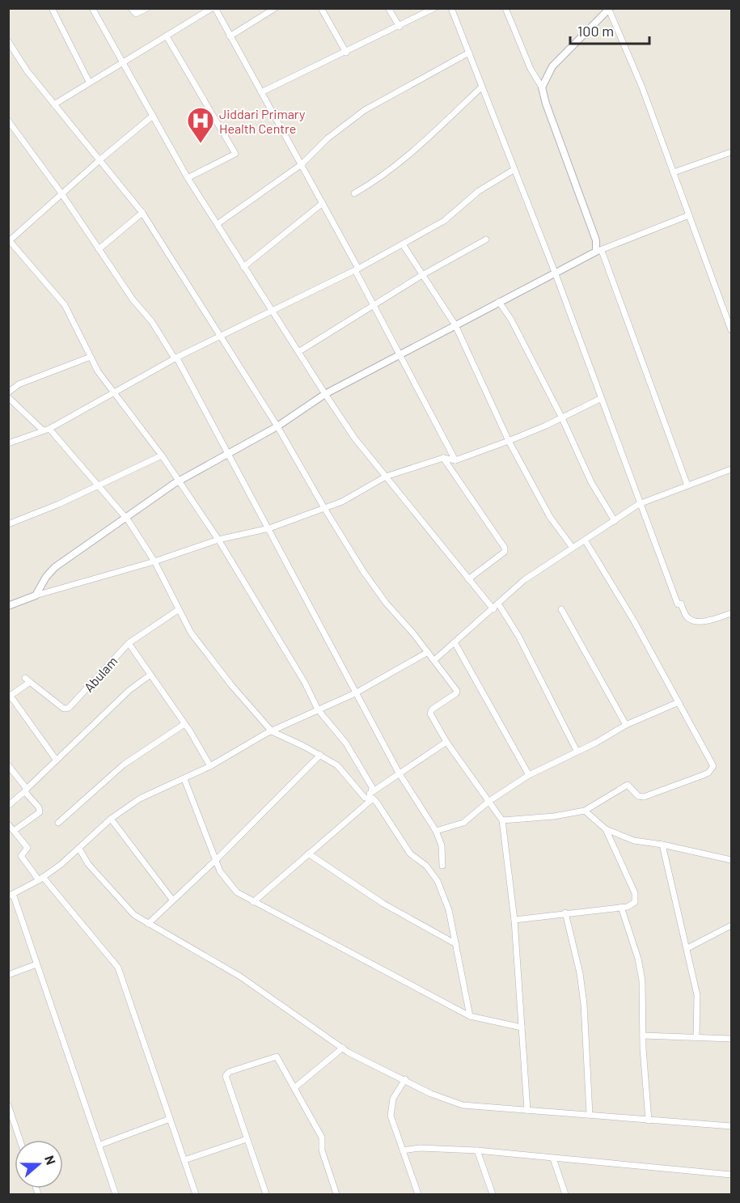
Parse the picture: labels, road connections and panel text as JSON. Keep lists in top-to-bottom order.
{
  "streets": {
    "street": ["Abulam"]
  },
  "places": {
    "hospital": ["Jiddari Primary Health Centre"]
  },
  "scale_bar": "100 m",
  "north": "right"
}
